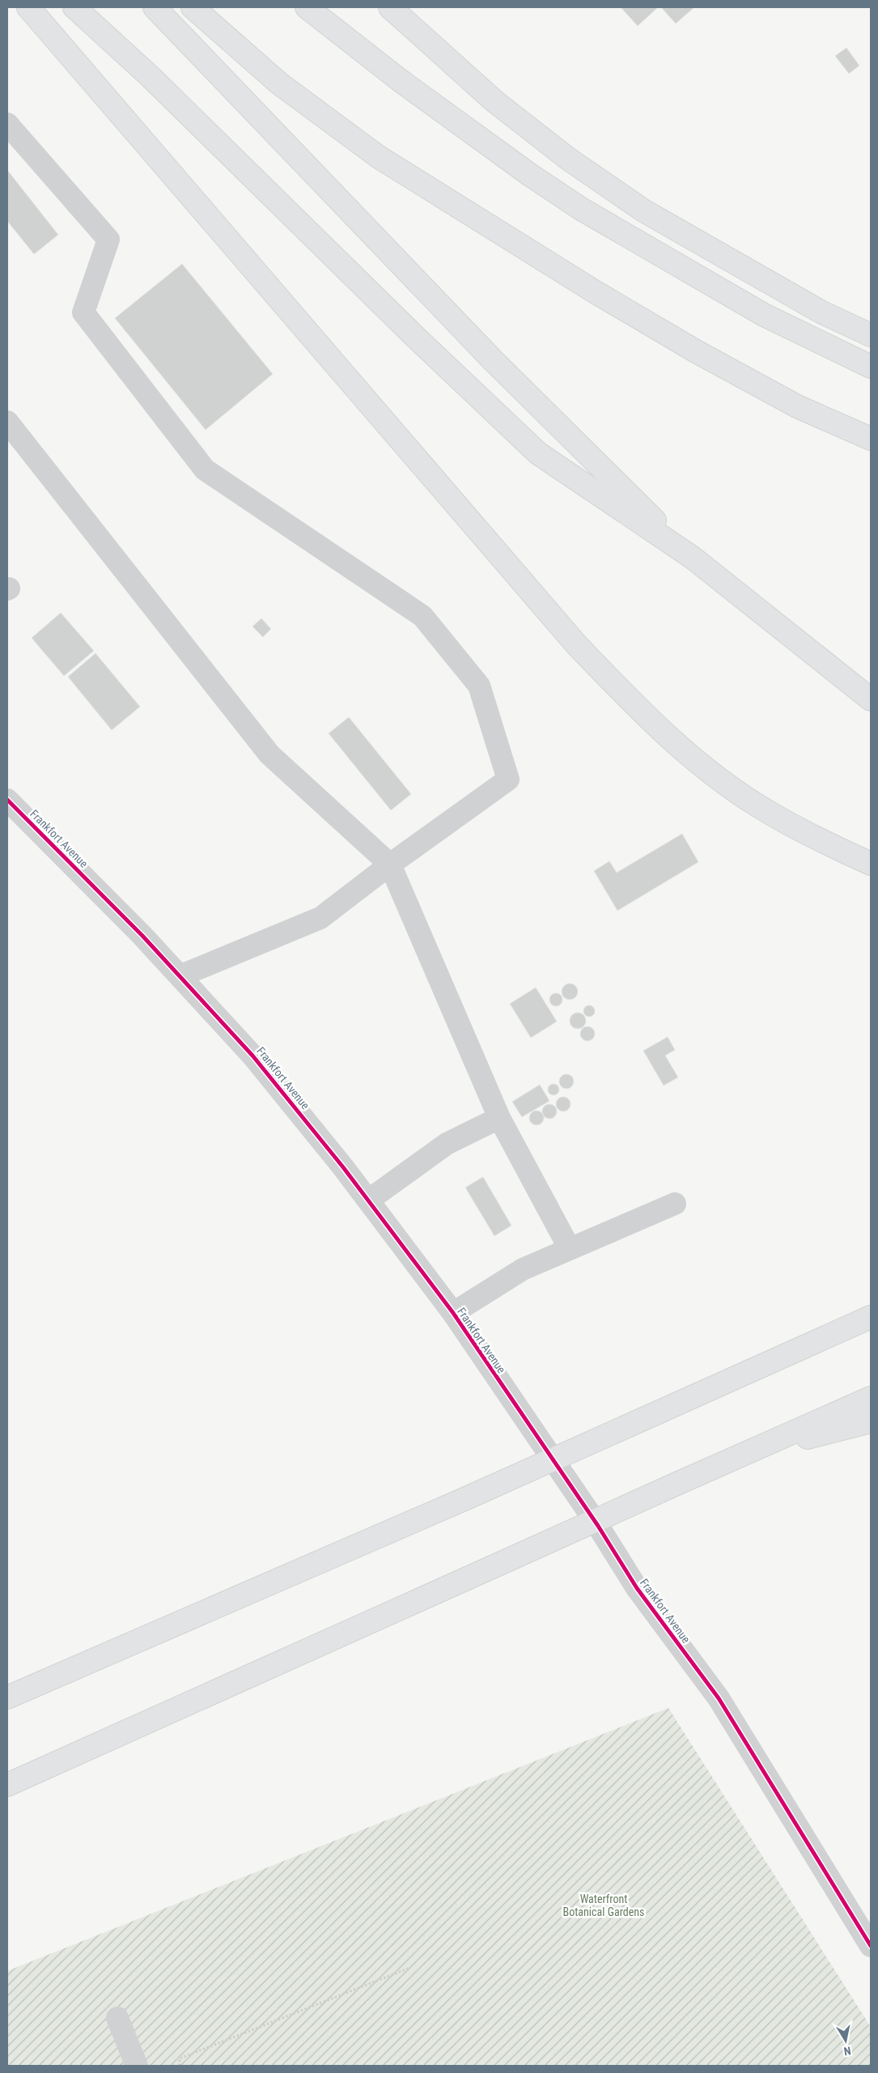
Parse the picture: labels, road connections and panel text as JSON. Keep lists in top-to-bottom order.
{
  "streets": {
    "street": ["Frankfort Avenue"]
  },
  "parks": ["Waterfront Botanical Gardens"],
  "north": "bottom"
}
